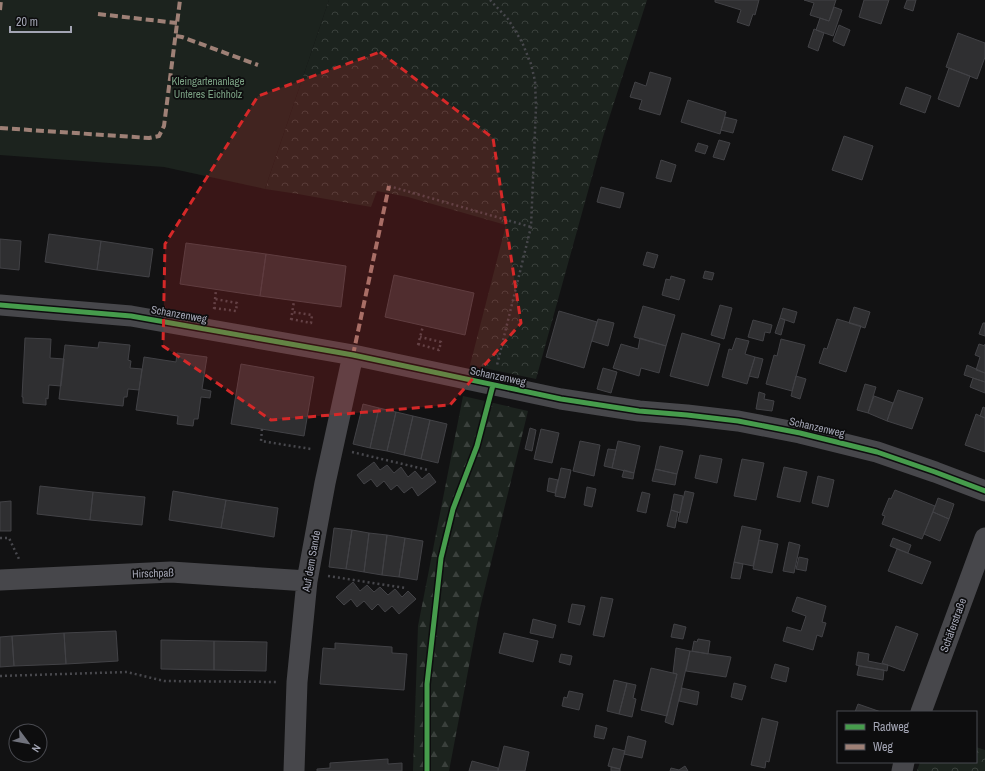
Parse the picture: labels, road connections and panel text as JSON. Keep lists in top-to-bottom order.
{
  "streets": {
    "street": [
      "Schanzenweg",
      "Auf dem Sande",
      "Hirschpaß",
      "Schäferstraße"
    ]
  },
  "crossings": [
    ["Schanzenweg", "Auf dem Sande"],
    ["Auf dem Sande", "Hirschpaß"]
  ],
  "parks": ["Kleingartenanlage Unteres Eichholz"],
  "legend": ["Radweg", "Weg"],
  "scale_bar": "20 m",
  "north": "bottom right"
}
